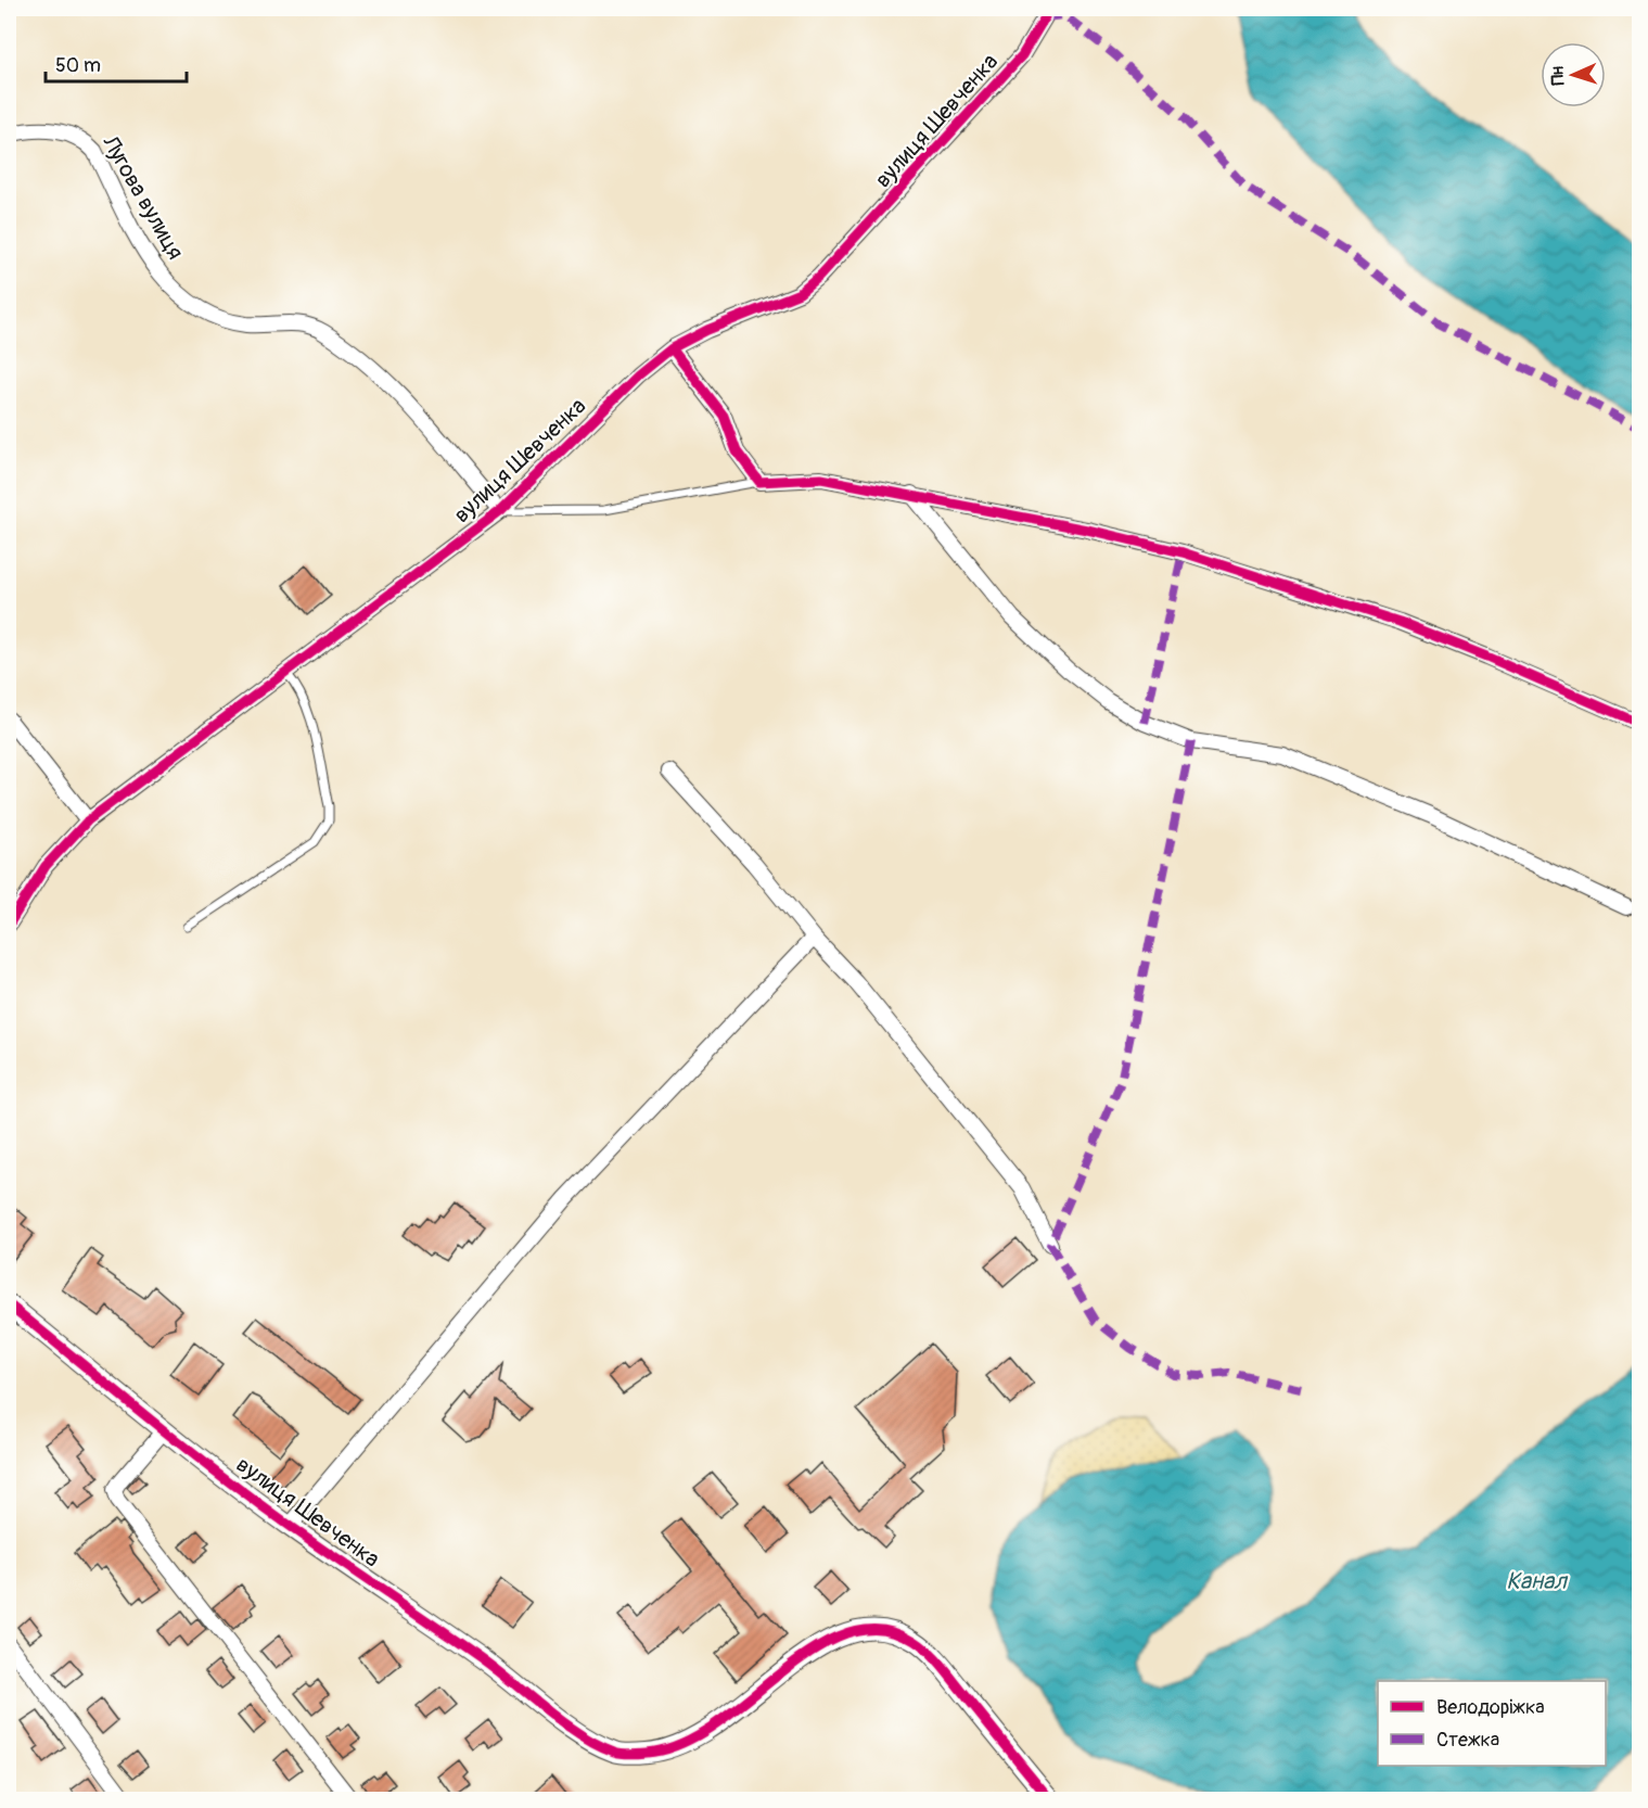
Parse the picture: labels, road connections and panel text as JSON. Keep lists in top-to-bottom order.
{
  "streets": {
    "street": ["вулиця Шевченка", "Лугова вулиця"]
  },
  "crossings": [
    ["вулиця Шевченка", "Лугова вулиця"]
  ],
  "water": ["Канал"],
  "legend": ["Велодоріжка", "Стежка"],
  "scale_bar": "50 m",
  "north": "left"
}
